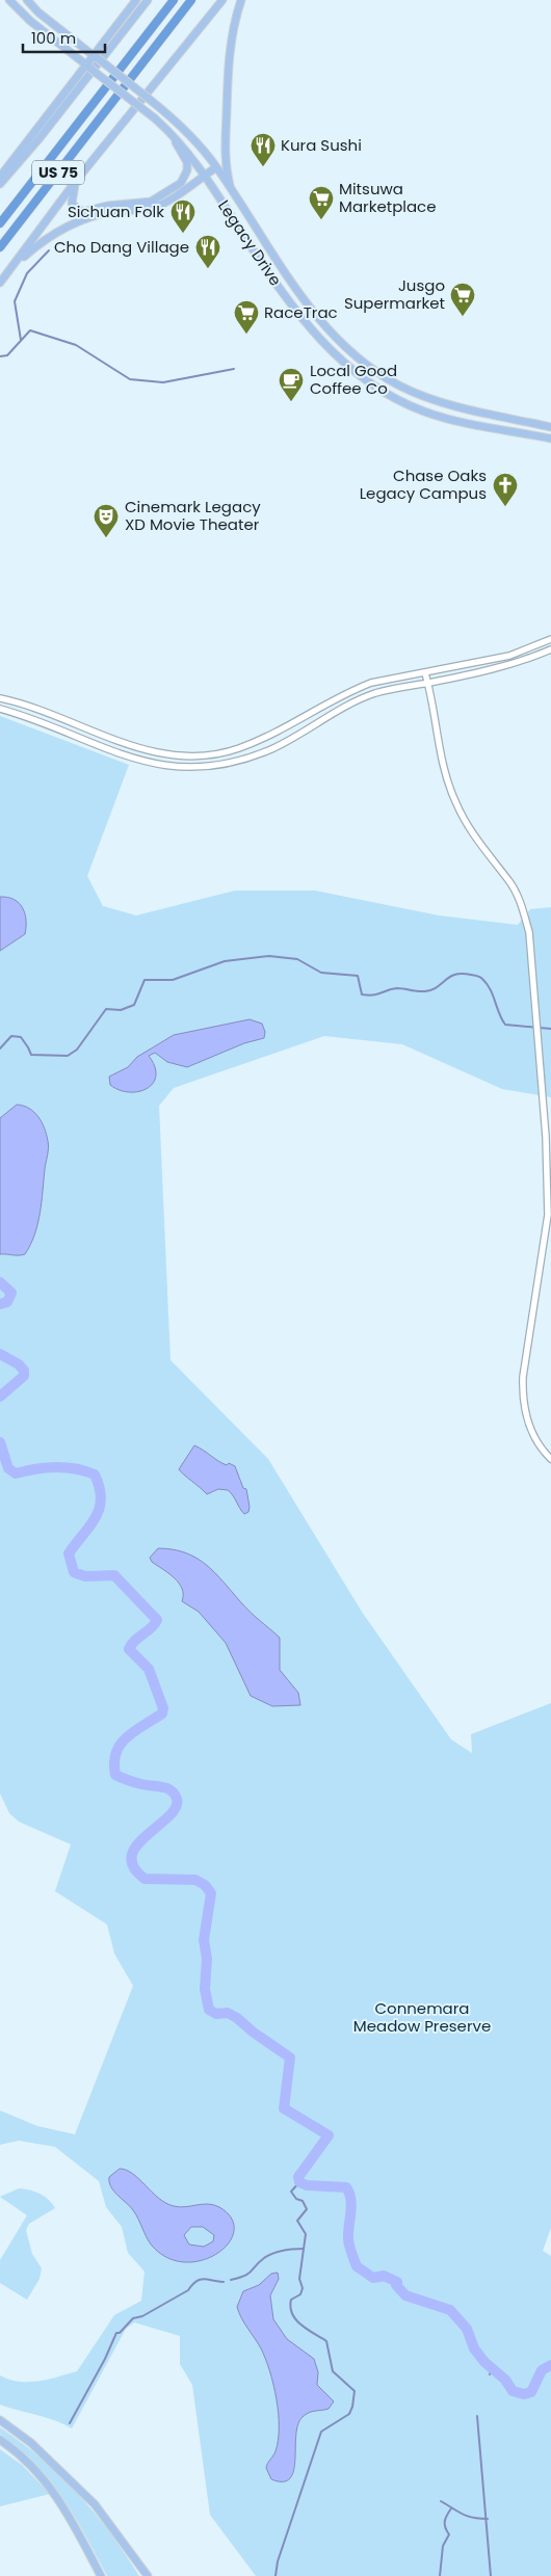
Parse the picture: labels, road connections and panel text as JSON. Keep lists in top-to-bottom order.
{
  "streets": {
    "highway": ["US 75"],
    "main road": ["Legacy Drive"]
  },
  "parks": ["Connemara Meadow Preserve"],
  "places": {
    "restaurant": ["Kura Sushi", "Sichuan Folk", "Cho Dang Village"],
    "supermarket": ["Mitsuwa Marketplace", "Jusgo Supermarket", "RaceTrac"],
    "cafe": ["Local Good Coffee Co"],
    "church": ["Chase Oaks Legacy Campus"],
    "theatre": ["Cinemark Legacy XD Movie Theater"]
  },
  "scale_bar": "100 m"
}
